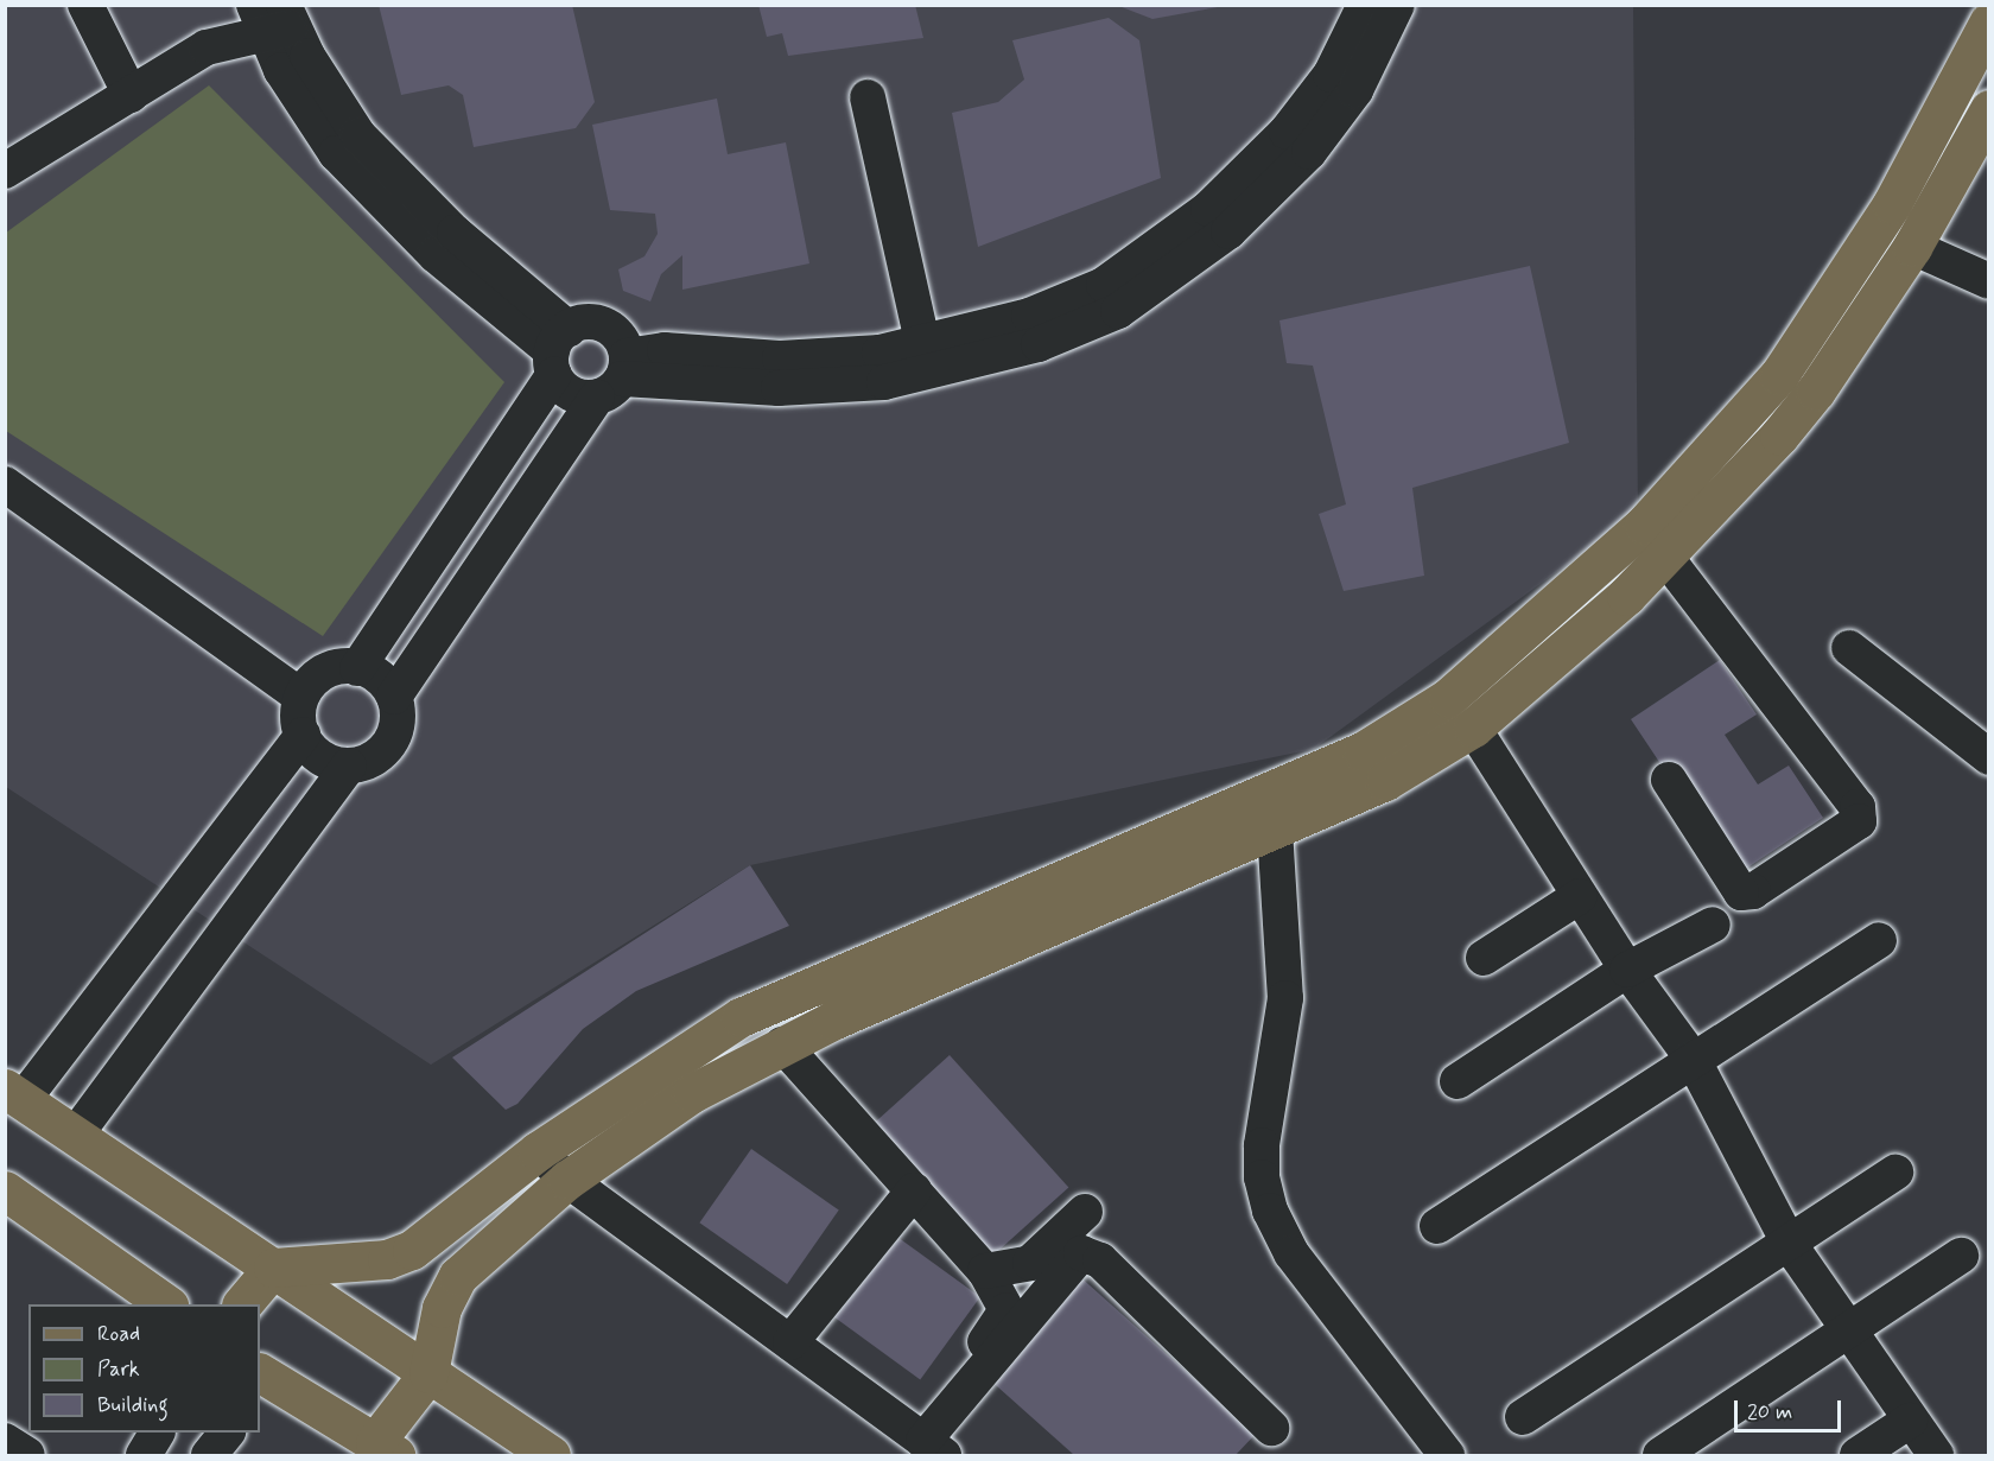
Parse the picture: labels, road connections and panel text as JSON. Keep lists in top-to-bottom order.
{
  "legend": ["Road", "Park", "Building"],
  "scale_bar": "20 m"
}
